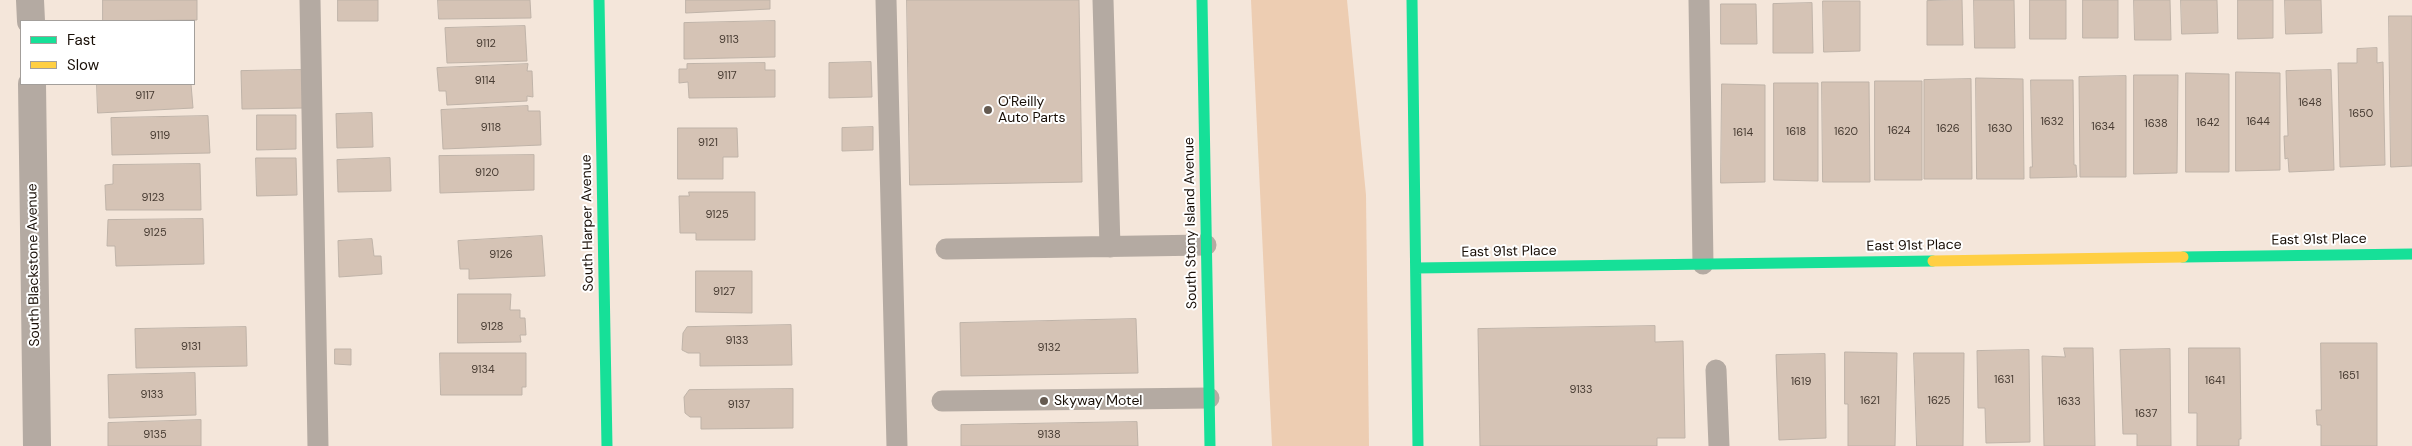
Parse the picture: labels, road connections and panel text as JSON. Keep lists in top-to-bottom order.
{
  "streets": {
    "main road": ["South Harper Avenue", "South Stony Island Avenue", "East 91st Place"],
    "street": ["South Blackstone Avenue"]
  },
  "places": ["O'Reilly Auto Parts", "Skyway Motel"],
  "house_numbers": [
    "9113",
    "9112",
    "9117",
    "9114",
    "9117",
    "1648",
    "1650",
    "1632",
    "1644",
    "1642",
    "1638",
    "1634",
    "9118",
    "1626",
    "1630",
    "1624",
    "1618",
    "1620",
    "1614",
    "9119",
    "9121",
    "9120",
    "9123",
    "9125",
    "9125",
    "9126",
    "9127",
    "9128",
    "9133",
    "9131",
    "9132",
    "9134",
    "1651",
    "1631",
    "1641",
    "1619",
    "9133",
    "9133",
    "1621",
    "1625",
    "1633",
    "9137",
    "1637",
    "9135",
    "9138"
  ],
  "legend": ["Fast", "Slow"]
}
